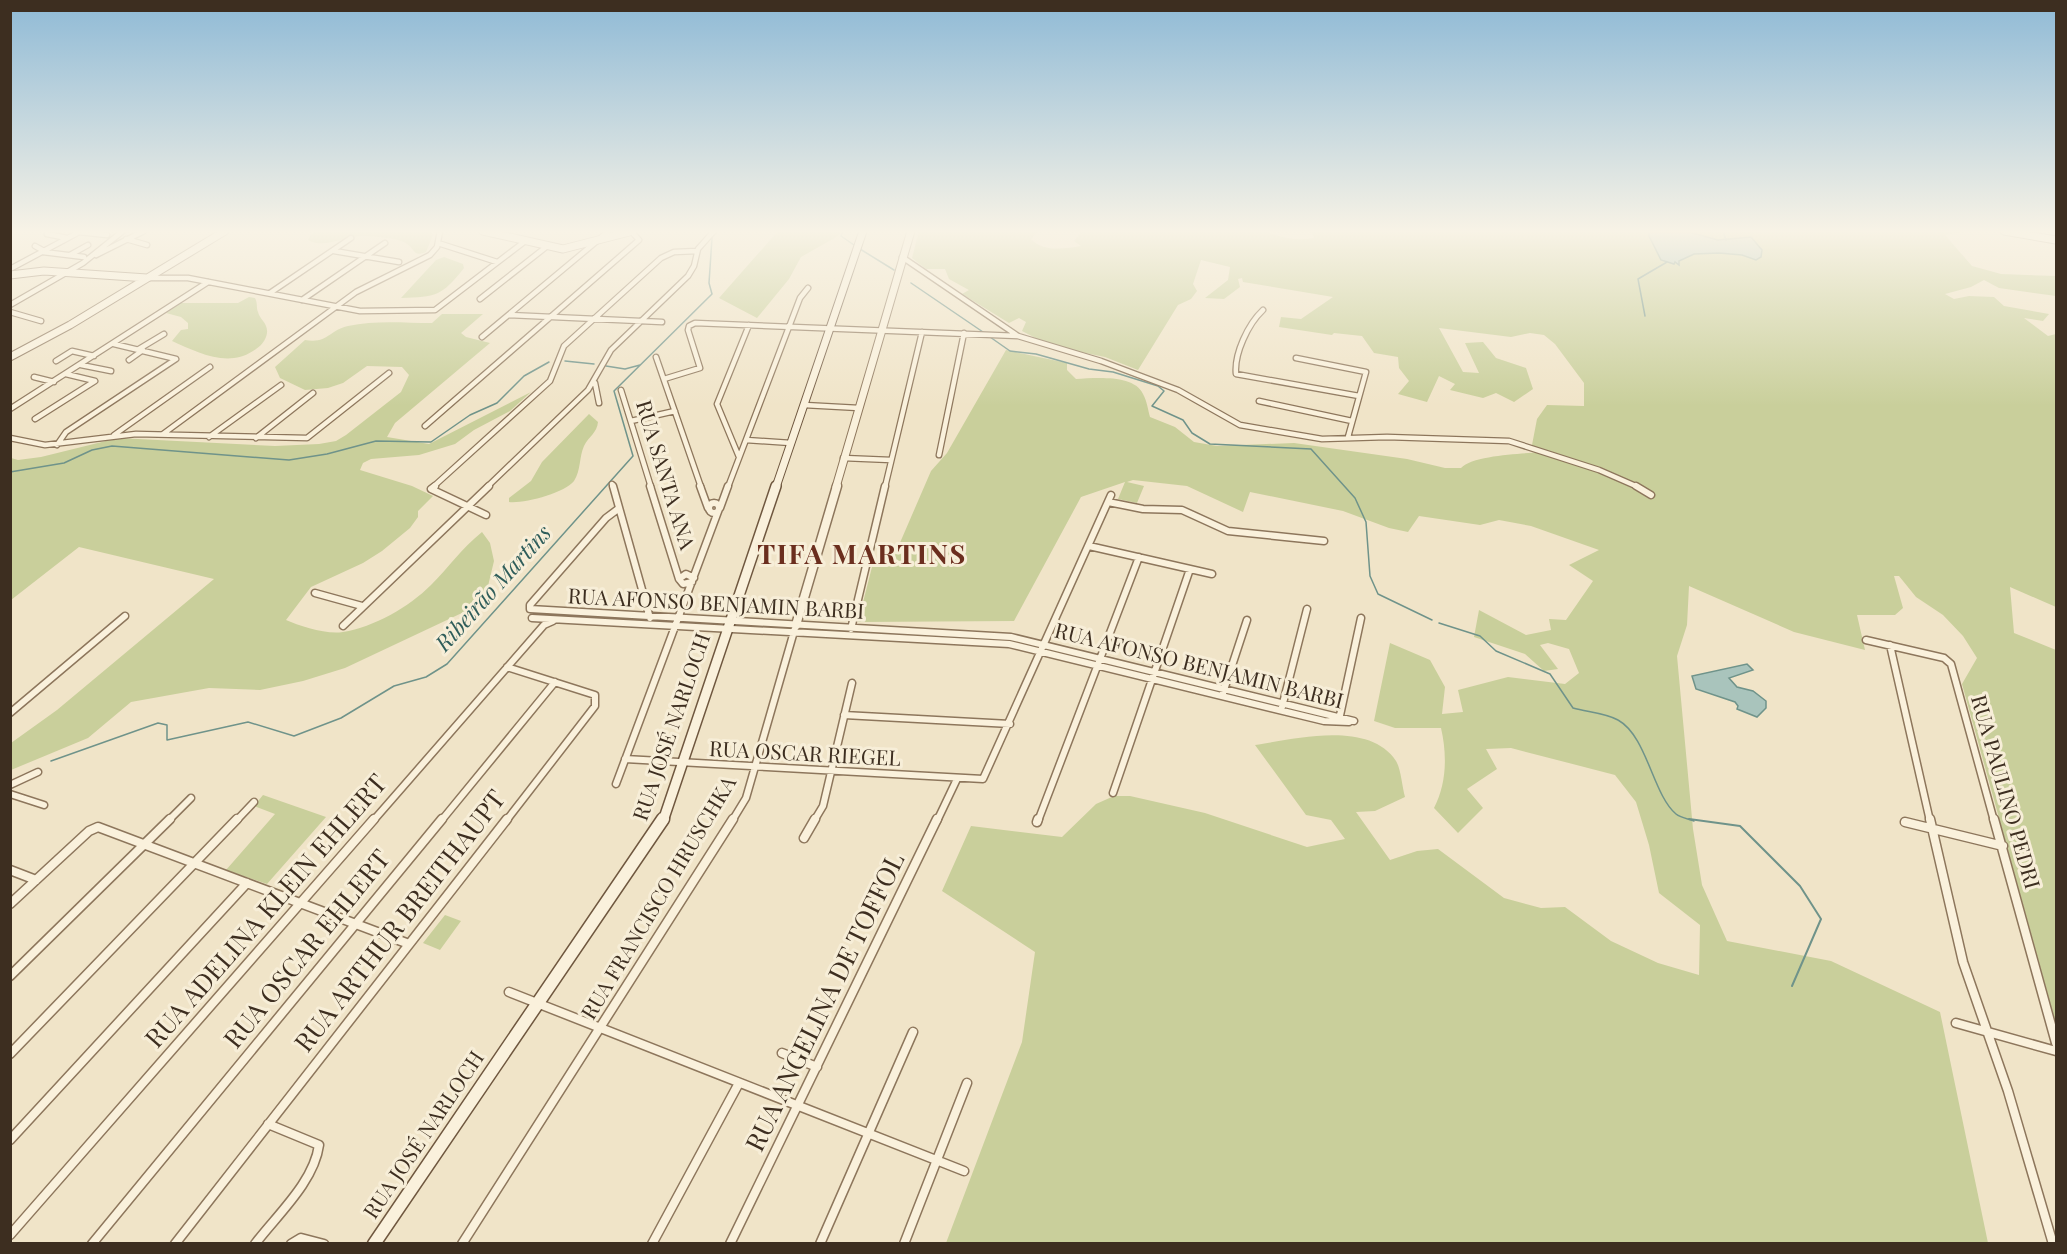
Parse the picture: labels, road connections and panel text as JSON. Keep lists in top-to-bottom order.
{
  "streets": {
    "main road": ["RUA JOSÉ NARLOCH"],
    "street": [
      "RUA SANTA ANA",
      "RUA AFONSO BENJAMIN BARBI",
      "RUA OSCAR RIEGEL",
      "RUA PAULINO PEDRI",
      "RUA FRANCISCO HRUSCHKA",
      "RUA ADELINA KLEIN EHLERT",
      "RUA ARTHUR BREITHAUPT",
      "RUA OSCAR EHLERT",
      "RUA ANGELINA DE TOFFOL"
    ]
  },
  "crossings": [
    ["RUA AFONSO BENJAMIN BARBI", "RUA JOSÉ NARLOCH"],
    ["RUA AFONSO BENJAMIN BARBI", "RUA FRANCISCO HRUSCHKA"],
    ["RUA AFONSO BENJAMIN BARBI", "RUA ADELINA KLEIN EHLERT"],
    ["RUA JOSÉ NARLOCH", "RUA OSCAR RIEGEL"],
    ["RUA OSCAR RIEGEL", "RUA FRANCISCO HRUSCHKA"],
    ["RUA OSCAR RIEGEL", "RUA ANGELINA DE TOFFOL"],
    ["RUA ADELINA KLEIN EHLERT", "RUA ARTHUR BREITHAUPT"],
    ["RUA ARTHUR BREITHAUPT", "RUA OSCAR EHLERT"]
  ],
  "districts": ["TIFA MARTINS"],
  "water": ["Ribeirão Martins"]
}
